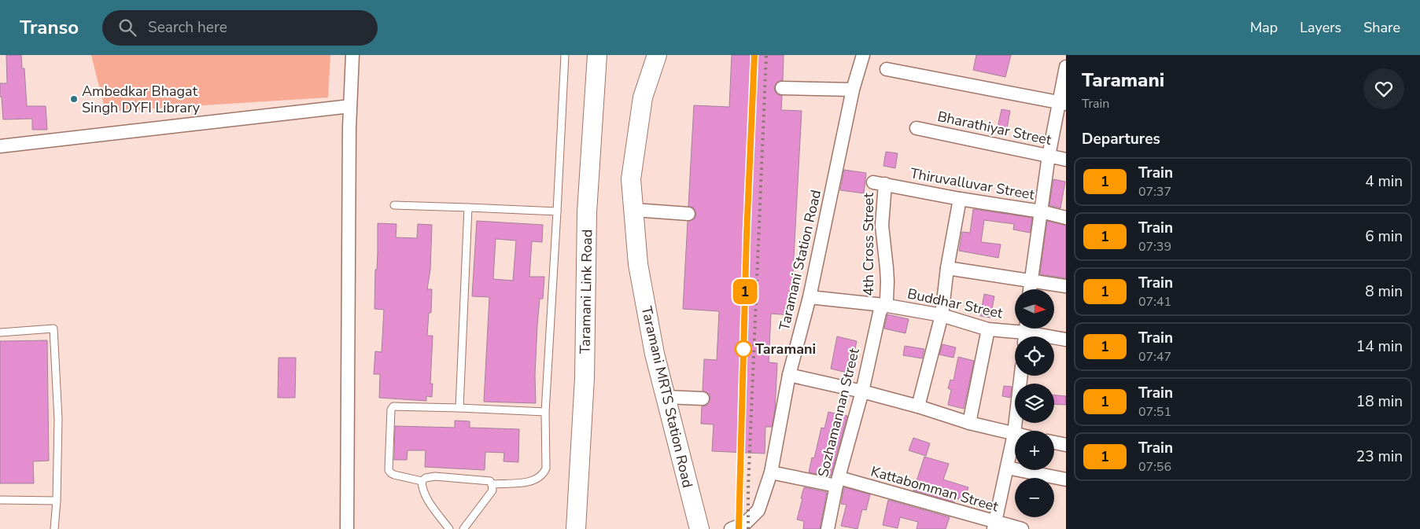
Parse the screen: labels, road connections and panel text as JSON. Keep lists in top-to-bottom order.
{
  "streets": {
    "street": [
      "Bharathiyar Street",
      "Thiruvalluvar Street",
      "4th Cross Street",
      "Taramani Station Road",
      "Taramani Link Road",
      "Buddhar Street",
      "Taramani MRTS Station Road",
      "Sozhamannan Street",
      "Kattabomman Street"
    ]
  },
  "crossings": [
    ["Thiruvalluvar Street", "4th Cross Street"],
    ["4th Cross Street", "Buddhar Street"],
    ["4th Cross Street", "Sozhamannan Street"],
    ["Taramani Station Road", "Buddhar Street"],
    ["Taramani Station Road", "Kattabomman Street"],
    ["Buddhar Street", "Sozhamannan Street"],
    ["Sozhamannan Street", "Kattabomman Street"]
  ],
  "places": ["Ambedkar Bhagat Singh DYFI Library", "Taramani"],
  "north": "right",
  "page": {
    "header": "Transo",
    "search": "Search here",
    "nav": ["Map", "Layers", "Share"],
    "on_map": "1",
    "heading": [
      ["Taramani", "Train"],
      "Departures"
    ],
    "list": [
      {
        "mark": "1",
        "name": "Train",
        "note": "07:37",
        "value": "4 min"
      },
      {
        "mark": "1",
        "name": "Train",
        "note": "07:39",
        "value": "6 min"
      },
      {
        "mark": "1",
        "name": "Train",
        "note": "07:41",
        "value": "8 min"
      },
      {
        "mark": "1",
        "name": "Train",
        "note": "07:47",
        "value": "14 min"
      },
      {
        "mark": "1",
        "name": "Train",
        "note": "07:51",
        "value": "18 min"
      },
      {
        "mark": "1",
        "name": "Train",
        "note": "07:56",
        "value": "23 min"
      }
    ],
    "map_buttons": ["+", "−"]
  }
}
